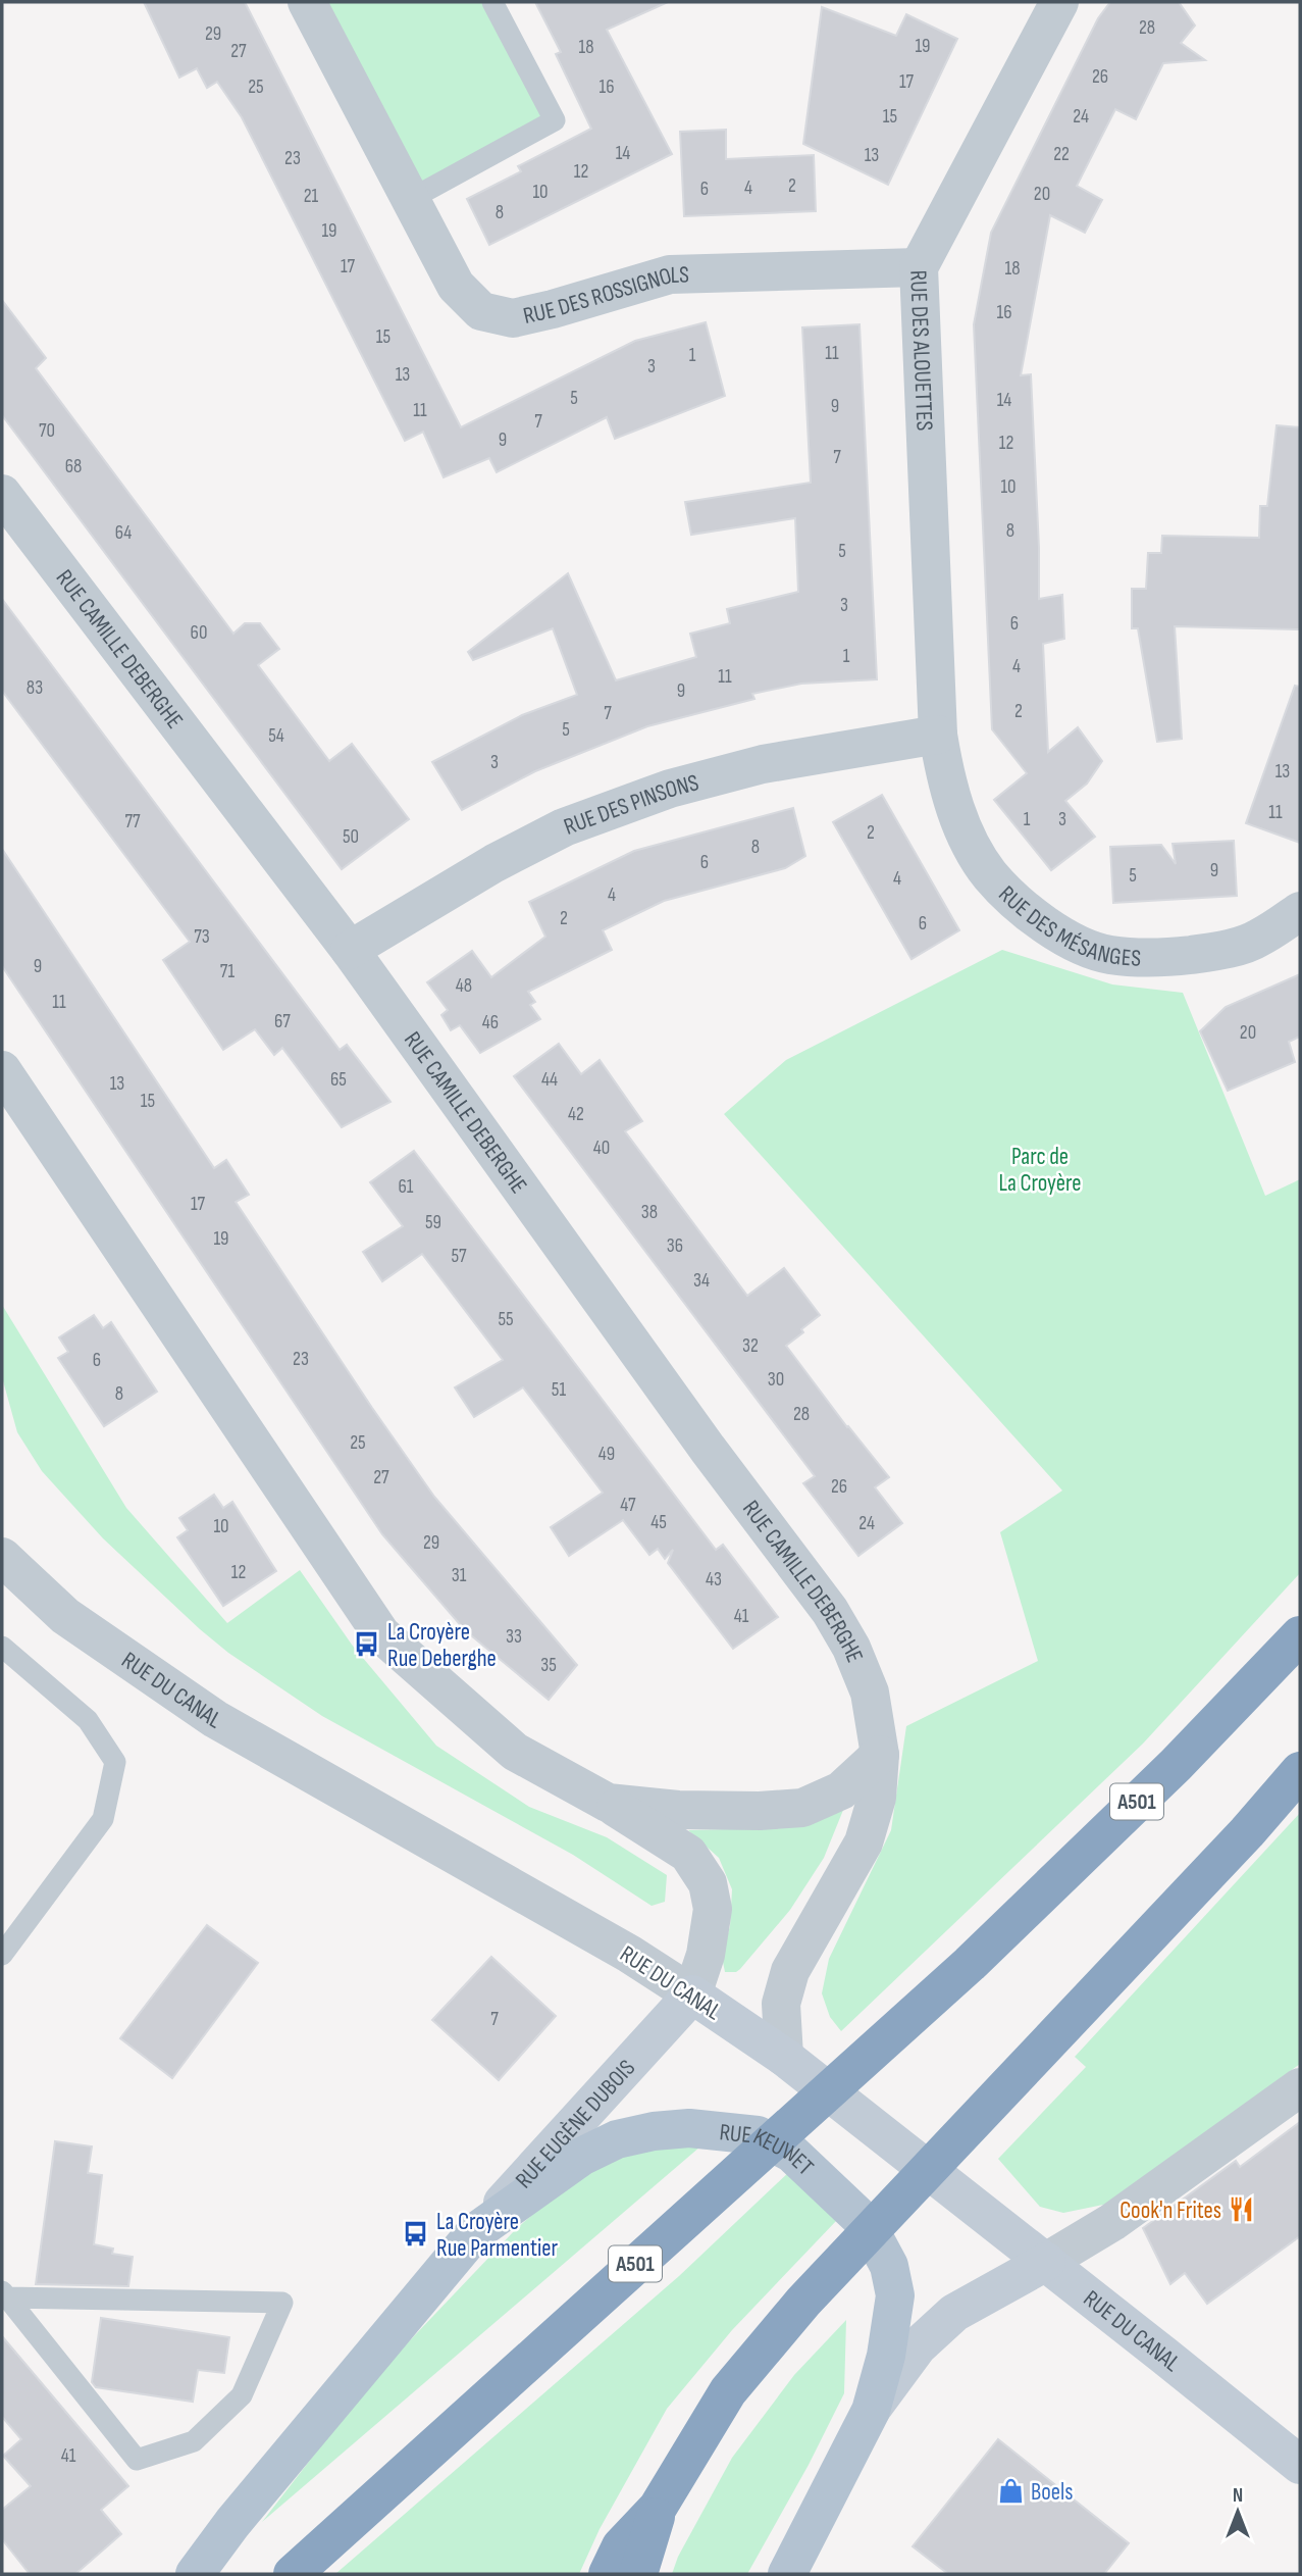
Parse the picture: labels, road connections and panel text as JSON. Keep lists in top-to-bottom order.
{
  "streets": {
    "highway": ["A501"],
    "main road": ["RUE EUGÈNE DUBOIS", "RUE KEUWET"],
    "street": [
      "RUE DES ROSSIGNOLS",
      "RUE DES ALOUETTES",
      "RUE CAMILLE DEBERGHE",
      "RUE DES PINSONS",
      "RUE DES MÉSANGES",
      "RUE DU CANAL"
    ]
  },
  "crossings": [
    ["RUE DES ROSSIGNOLS", "RUE DES ALOUETTES"],
    ["RUE DES ALOUETTES", "RUE DES PINSONS"],
    ["RUE DES ALOUETTES", "RUE DES MÉSANGES"],
    ["RUE CAMILLE DEBERGHE", "RUE DES PINSONS"],
    ["RUE CAMILLE DEBERGHE", "RUE DU CANAL"],
    ["RUE DES PINSONS", "RUE DES MÉSANGES"],
    ["RUE DU CANAL", "RUE EUGÈNE DUBOIS"],
    ["RUE EUGÈNE DUBOIS", "RUE KEUWET"]
  ],
  "parks": ["Parc de La Croyère"],
  "places": {
    "bus stop": ["La Croyère Rue Deberghe", "La Croyère Rue Parmentier"],
    "restaurant": ["Cook'n Frites"],
    "shop": ["Boels"]
  },
  "house_numbers": [
    "28",
    "29",
    "19",
    "18",
    "27",
    "26",
    "17",
    "25",
    "16",
    "15",
    "24",
    "14",
    "22",
    "13",
    "23",
    "12",
    "2",
    "4",
    "6",
    "10",
    "20",
    "21",
    "8",
    "19",
    "17",
    "18",
    "16",
    "15",
    "11",
    "1",
    "3",
    "13",
    "5",
    "14",
    "9",
    "11",
    "7",
    "70",
    "9",
    "12",
    "7",
    "68",
    "10",
    "8",
    "64",
    "5",
    "3",
    "6",
    "60",
    "1",
    "4",
    "11",
    "83",
    "9",
    "2",
    "7",
    "5",
    "54",
    "3",
    "13",
    "11",
    "1",
    "3",
    "77",
    "2",
    "50",
    "8",
    "6",
    "9",
    "5",
    "4",
    "4",
    "2",
    "6",
    "73",
    "9",
    "71",
    "48",
    "11",
    "67",
    "46",
    "20",
    "65",
    "44",
    "13",
    "15",
    "42",
    "40",
    "61",
    "17",
    "38",
    "59",
    "19",
    "36",
    "57",
    "34",
    "55",
    "32",
    "23",
    "6",
    "30",
    "51",
    "8",
    "28",
    "25",
    "49",
    "27",
    "26",
    "47",
    "45",
    "24",
    "10",
    "29",
    "12",
    "31",
    "43",
    "41",
    "33",
    "35",
    "7",
    "41"
  ],
  "north": "top"
}
